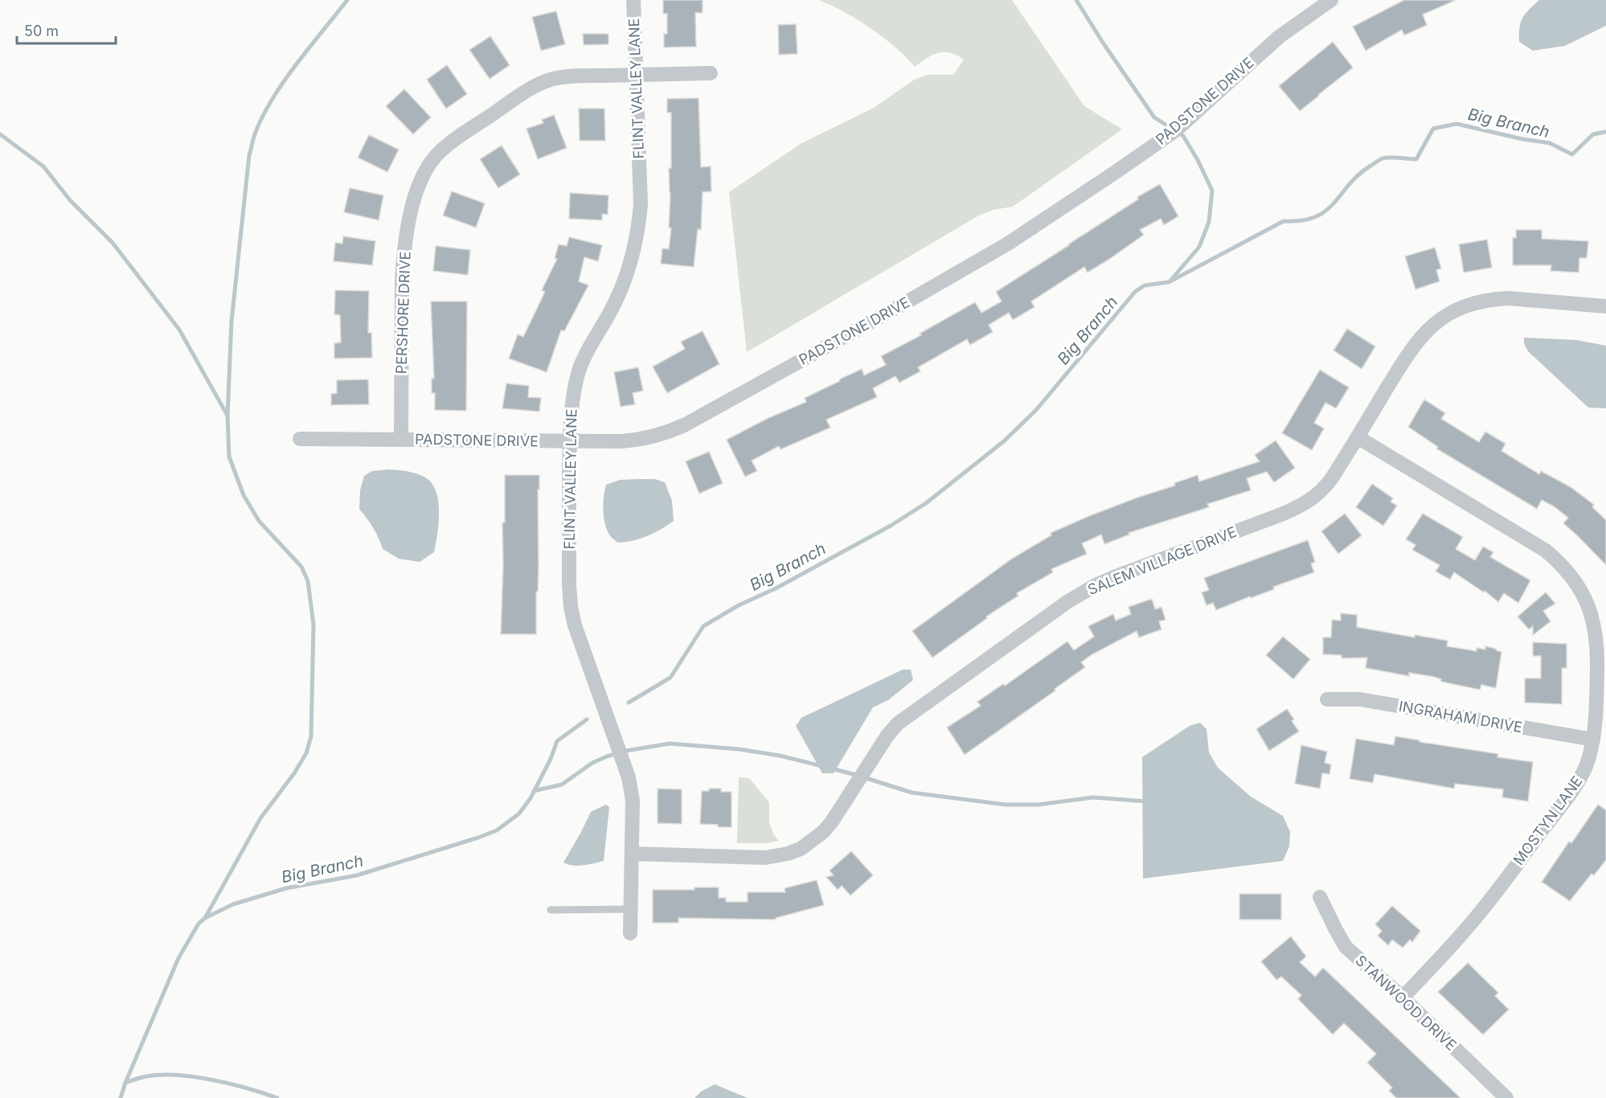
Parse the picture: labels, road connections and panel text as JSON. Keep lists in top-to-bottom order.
{
  "streets": {
    "street": [
      "FLINT VALLEY LANE",
      "PADSTONE DRIVE",
      "PERSHORE DRIVE",
      "SALEM VILLAGE DRIVE",
      "INGRAHAM DRIVE",
      "MOSTYN LANE",
      "STANWOOD DRIVE"
    ]
  },
  "crossings": [
    ["FLINT VALLEY LANE", "PADSTONE DRIVE"],
    ["FLINT VALLEY LANE", "PERSHORE DRIVE"],
    ["FLINT VALLEY LANE", "SALEM VILLAGE DRIVE"],
    ["PADSTONE DRIVE", "PERSHORE DRIVE"],
    ["SALEM VILLAGE DRIVE", "MOSTYN LANE"],
    ["INGRAHAM DRIVE", "MOSTYN LANE"],
    ["MOSTYN LANE", "STANWOOD DRIVE"]
  ],
  "water": ["Big Branch"],
  "scale_bar": "50 m"
}
